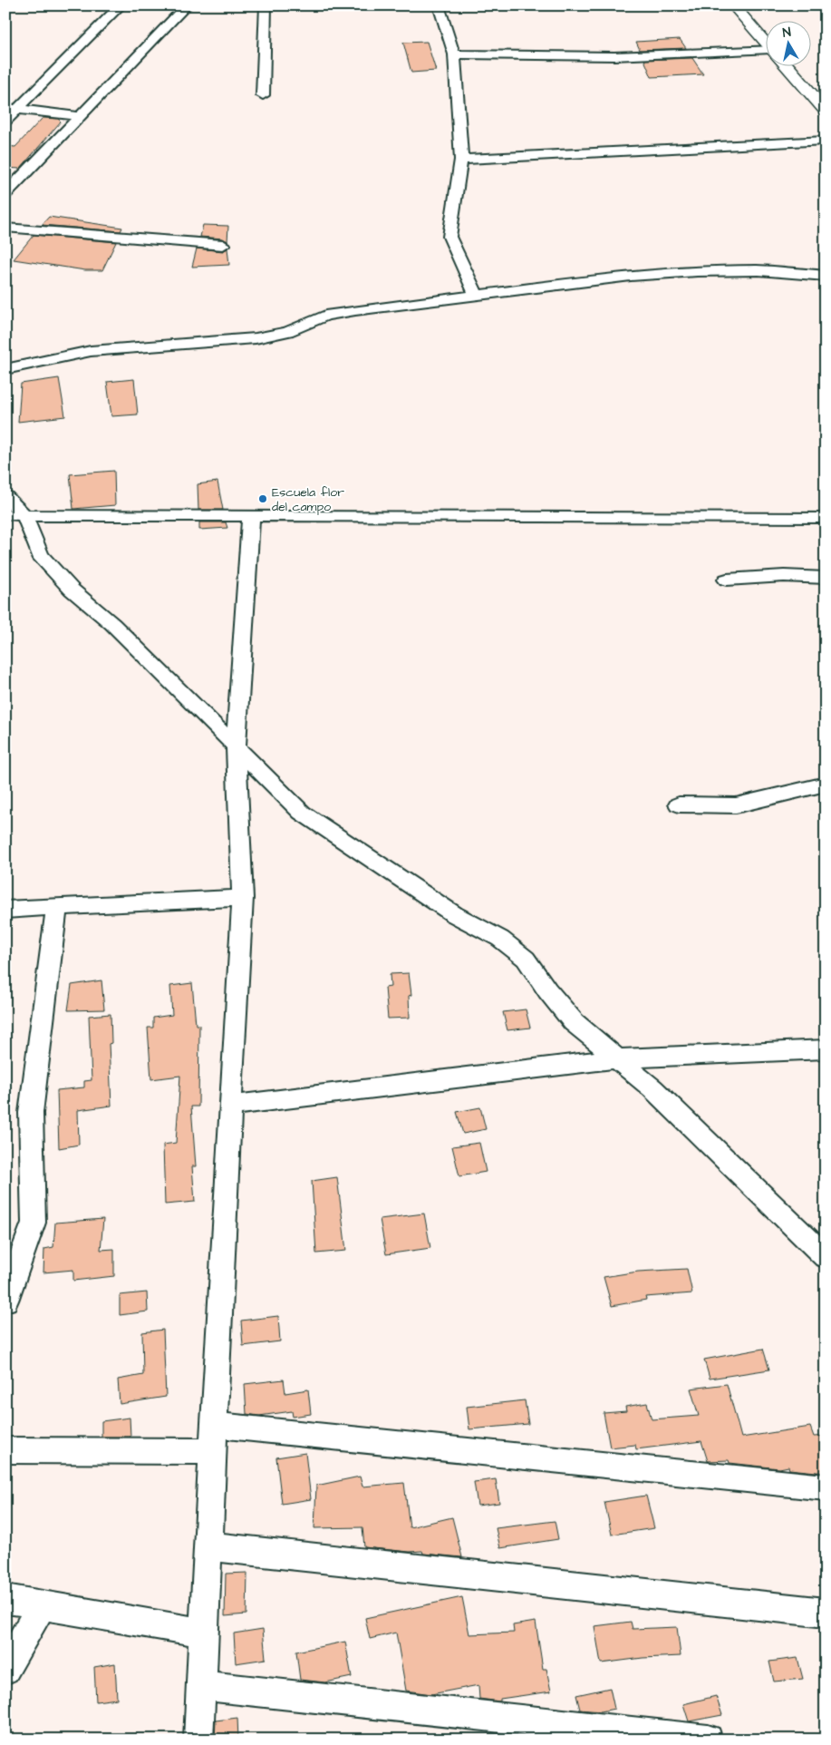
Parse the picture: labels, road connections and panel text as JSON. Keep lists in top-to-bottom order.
{
  "places": ["Escuela flor del campo"],
  "north": "top"
}
